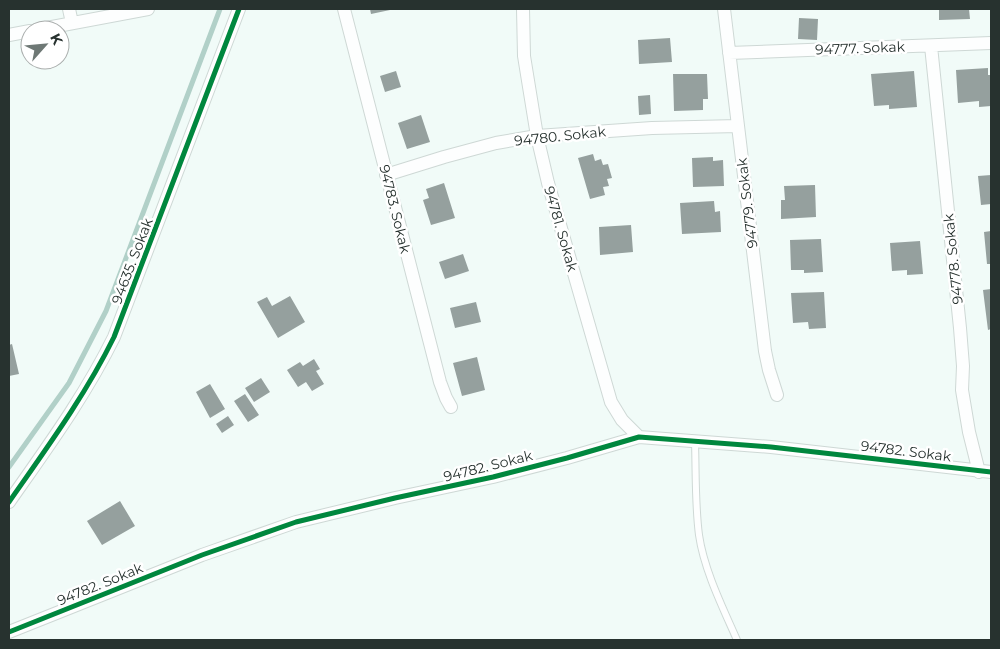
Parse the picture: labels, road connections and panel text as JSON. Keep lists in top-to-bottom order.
{
  "streets": {
    "street": [
      "94777. Sokak",
      "94780. Sokak",
      "94779. Sokak",
      "94783. Sokak",
      "94781. Sokak",
      "94778. Sokak",
      "94635. Sokak",
      "94782. Sokak"
    ]
  },
  "crossings": [
    ["94777. Sokak", "94779. Sokak"],
    ["94777. Sokak", "94778. Sokak"],
    ["94780. Sokak", "94779. Sokak"],
    ["94780. Sokak", "94783. Sokak"],
    ["94780. Sokak", "94781. Sokak"],
    ["94781. Sokak", "94782. Sokak"],
    ["94778. Sokak", "94782. Sokak"]
  ],
  "north": "top right"
}
